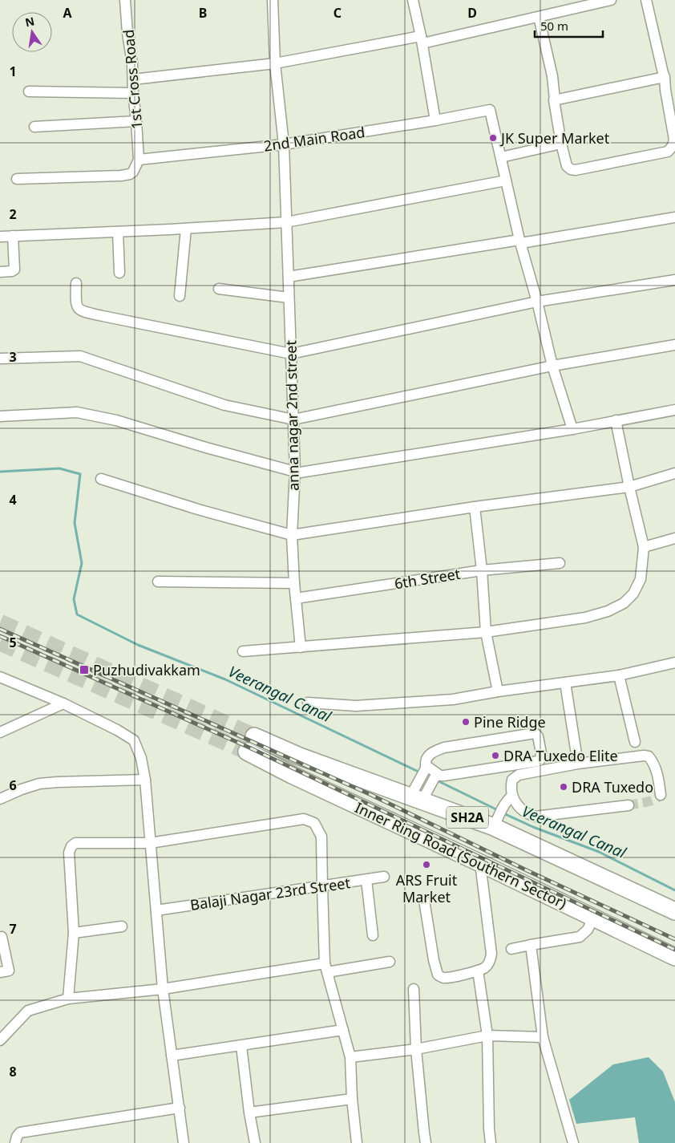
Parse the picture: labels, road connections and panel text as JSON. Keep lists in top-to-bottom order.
{
  "streets": {
    "main road": ["SH2A", "Inner Ring Road (Southern Sector)"],
    "street": [
      "1st Cross Road",
      "2nd Main Road",
      "anna nagar 2nd street",
      "6th Street",
      "Balaji Nagar 23rd Street"
    ]
  },
  "crossings": [
    ["1st Cross Road", "2nd Main Road"],
    ["2nd Main Road", "anna nagar 2nd street"],
    ["anna nagar 2nd street", "6th Street"]
  ],
  "water": ["Veerangal Canal"],
  "places": {
    "other": [
      "JK Super Market",
      "Pine Ridge",
      "DRA Tuxedo Elite",
      "DRA Tuxedo",
      "ARS Fruit Market"
    ],
    "transit": ["Puzhudivakkam"]
  },
  "scale_bar": "50 m",
  "north": "top",
  "grid": {
    "columns": [
      "A",
      "B",
      "C",
      "D"
    ],
    "rows": [
      "1",
      "2",
      "3",
      "4",
      "5",
      "6",
      "7",
      "8"
    ]
  }
}
